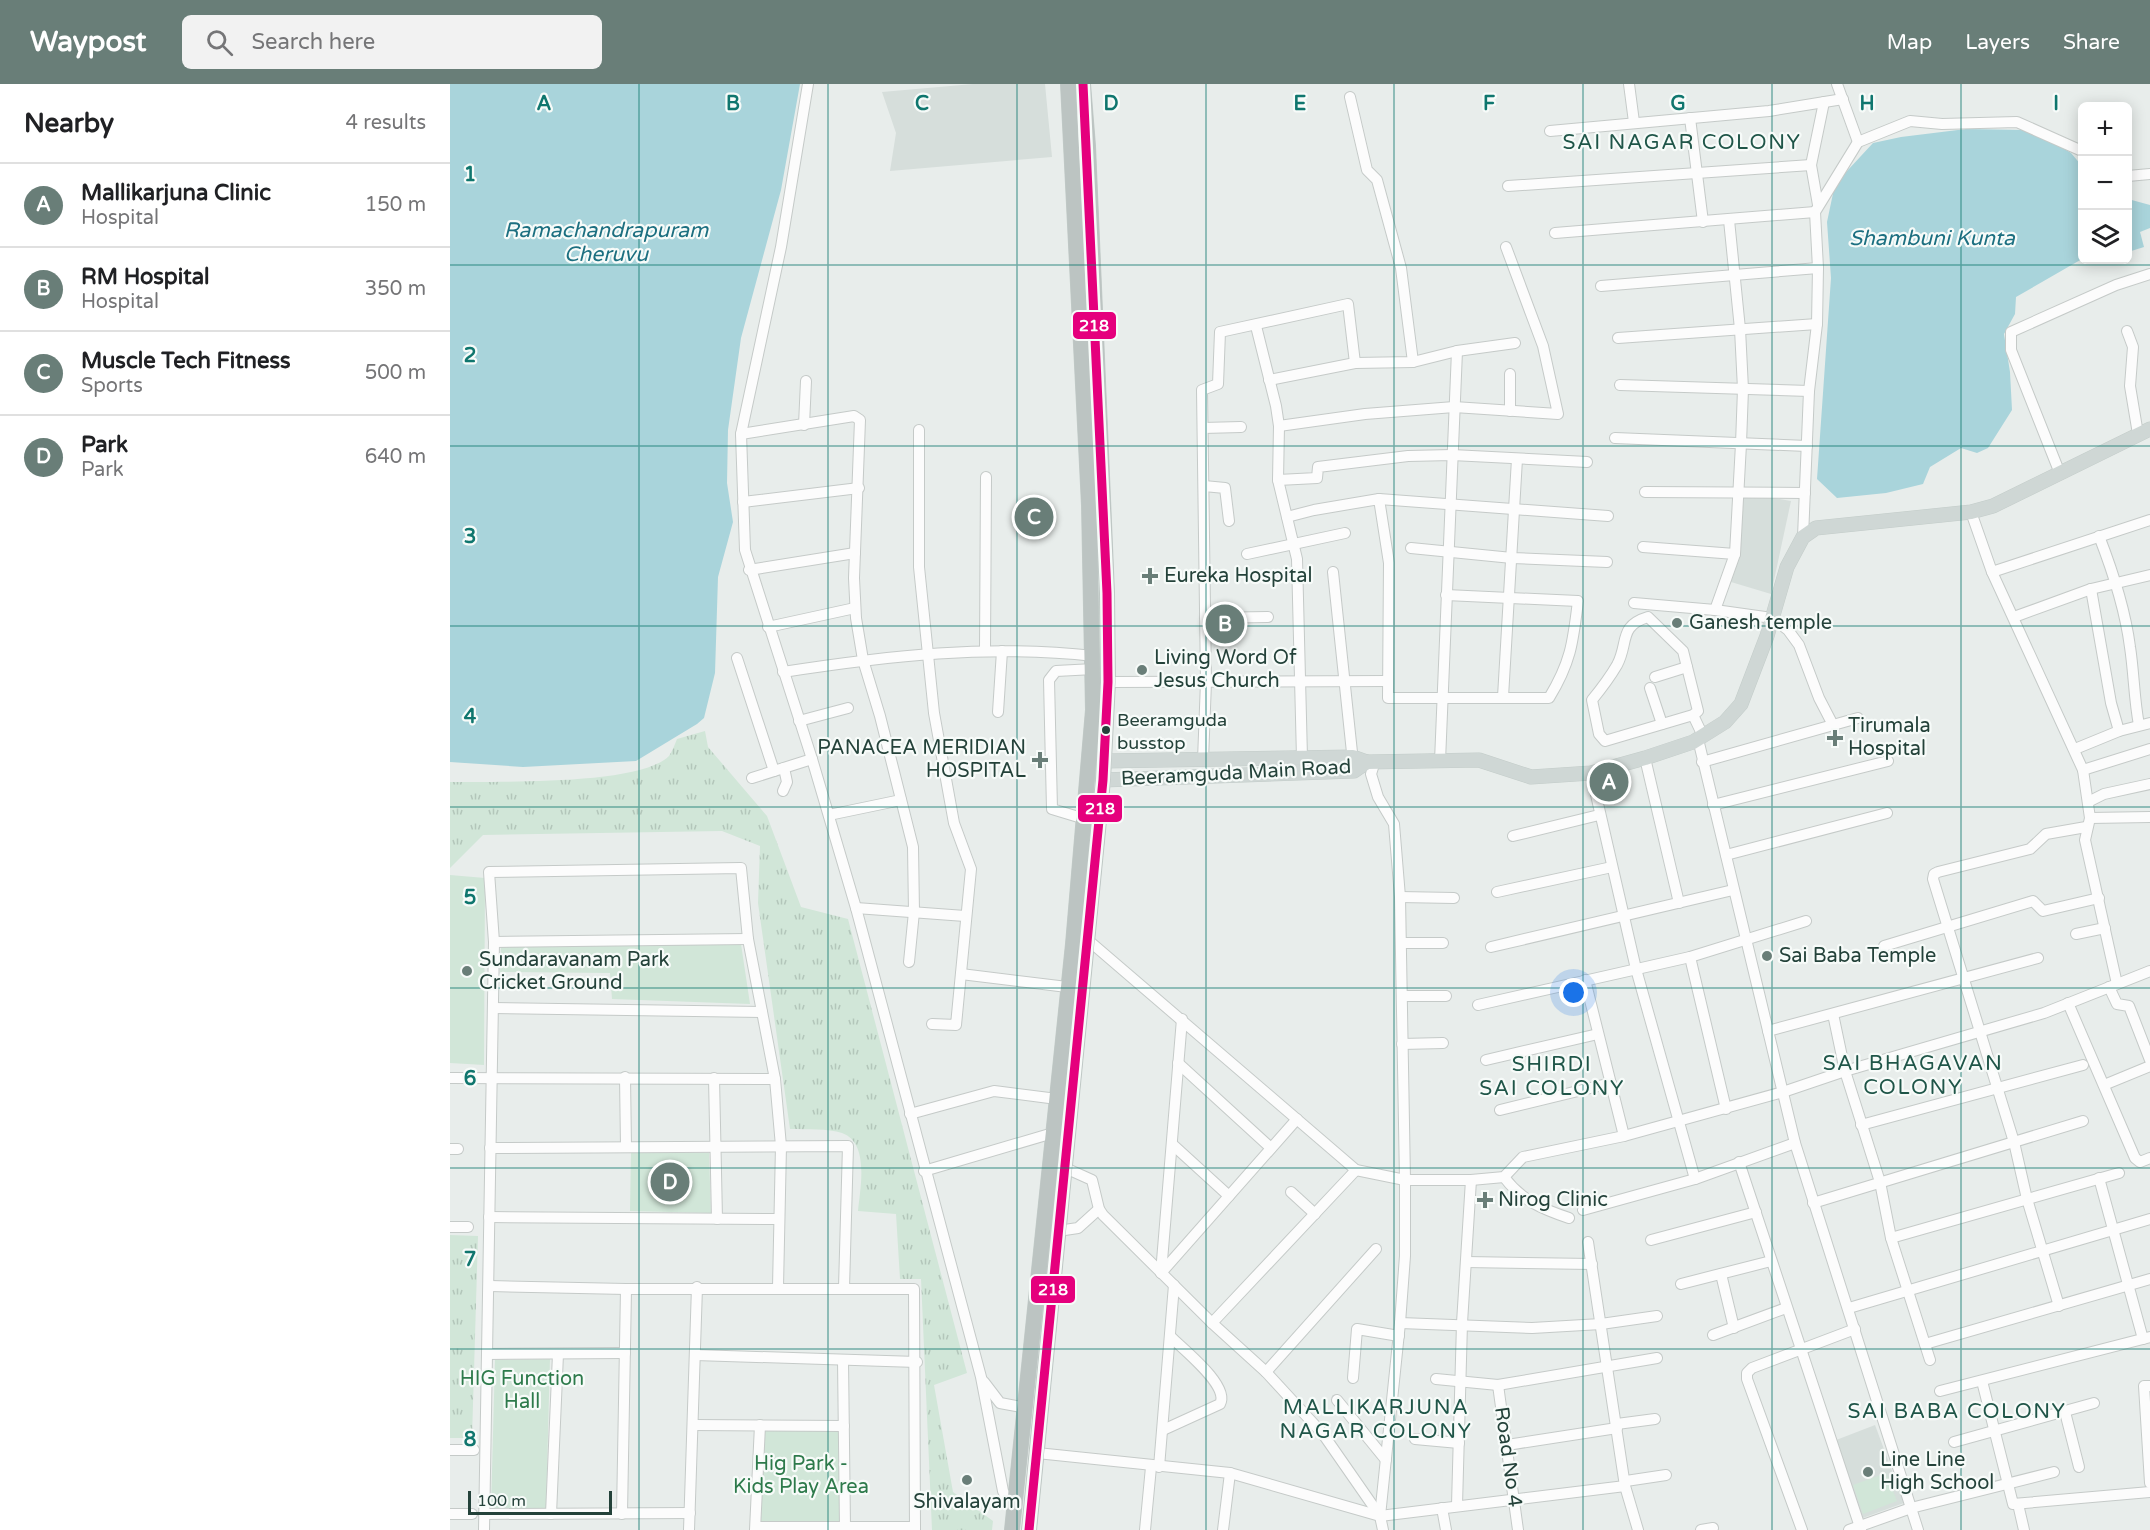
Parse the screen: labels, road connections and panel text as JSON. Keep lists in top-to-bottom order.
{
  "streets": {
    "main road": ["Beeramguda Main Road"],
    "street": ["Road No 4"]
  },
  "districts": [
    "SAI NAGAR COLONY",
    "SAI BHAGAVAN COLONY",
    "SHIRDI SAI COLONY",
    "MALLIKARJUNA NAGAR COLONY",
    "SAI BABA COLONY"
  ],
  "water": ["Ramachandrapuram Cheruvu", "Shambuni Kunta"],
  "parks": ["HIG Function Hall", "Hig Park - Kids Play Area"],
  "places": {
    "health": [
      "Eureka Hospital",
      "Tirumala Hospital",
      "PANACEA MERIDIAN HOSPITAL",
      "Nirog Clinic"
    ],
    "other": [
      "Ganesh temple",
      "Living Word Of Jesus Church",
      "Beeramguda busstop",
      "Sai Baba Temple",
      "Sundaravanam Park Cricket Ground",
      "Line Line High School",
      "Shivalayam"
    ]
  },
  "lines": ["transit line 218"],
  "scale_bar": "100 m",
  "page": {
    "header": "Waypost",
    "search": "Search here",
    "nav": ["Map", "Layers", "Share"],
    "heading": ["Nearby", "4 results"],
    "map_buttons": ["+", "−"],
    "list": [
      {
        "mark": "A",
        "name": "Mallikarjuna Clinic",
        "note": "Hospital",
        "value": "150 m"
      },
      {
        "mark": "B",
        "name": "RM Hospital",
        "note": "Hospital",
        "value": "350 m"
      },
      {
        "mark": "C",
        "name": "Muscle Tech Fitness",
        "note": "Sports",
        "value": "500 m"
      },
      {
        "mark": "D",
        "name": "Park",
        "note": "Park",
        "value": "640 m"
      }
    ],
    "pins": [
      "C",
      "B",
      "A",
      "D"
    ],
    "scale": "100 m"
  },
  "grid": {
    "columns": [
      "A",
      "B",
      "C",
      "D",
      "E",
      "F",
      "G",
      "H",
      "I"
    ],
    "rows": [
      "1",
      "2",
      "3",
      "4",
      "5",
      "6",
      "7",
      "8"
    ]
  }
}
